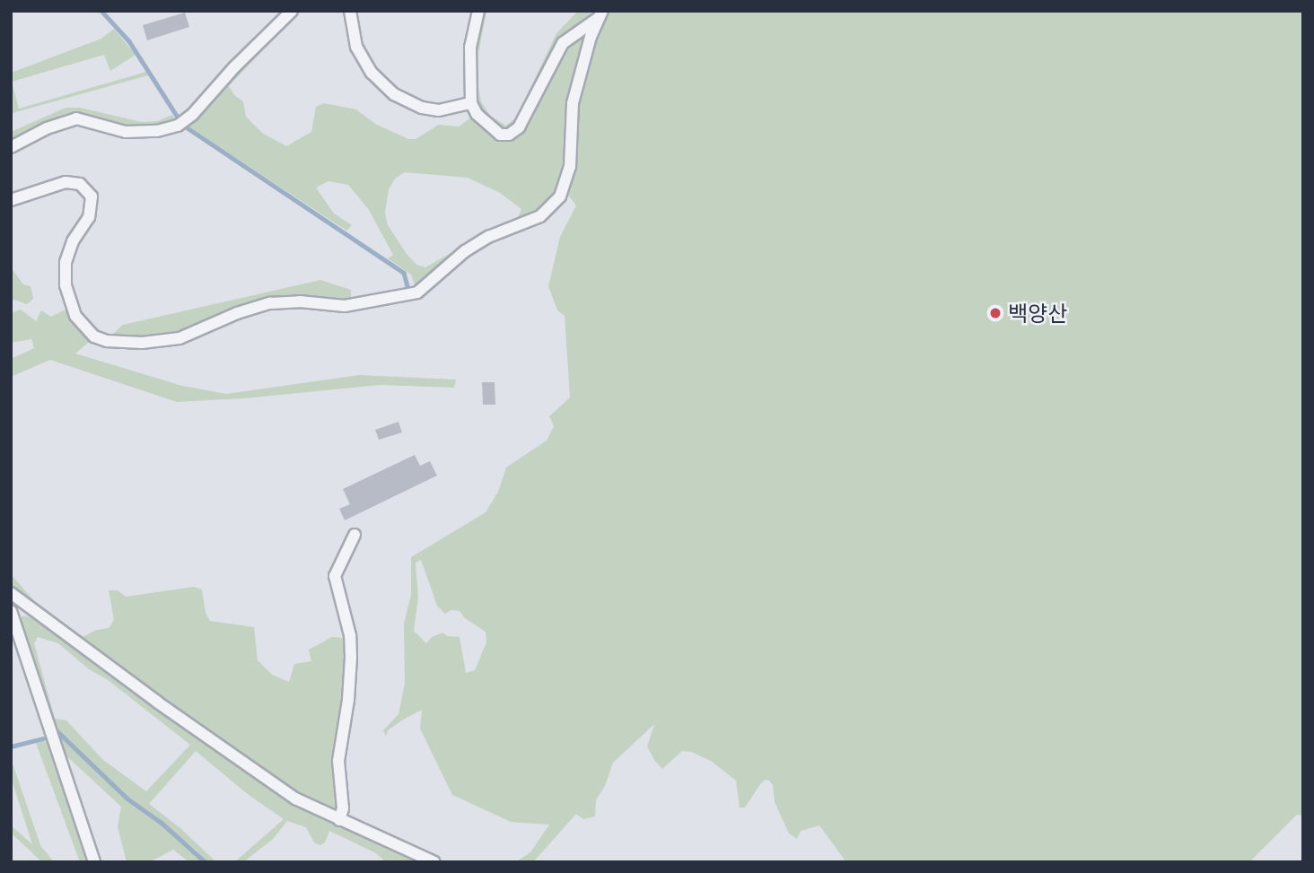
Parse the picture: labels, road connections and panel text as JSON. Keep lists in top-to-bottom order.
{
  "places": ["백양산"]
}
